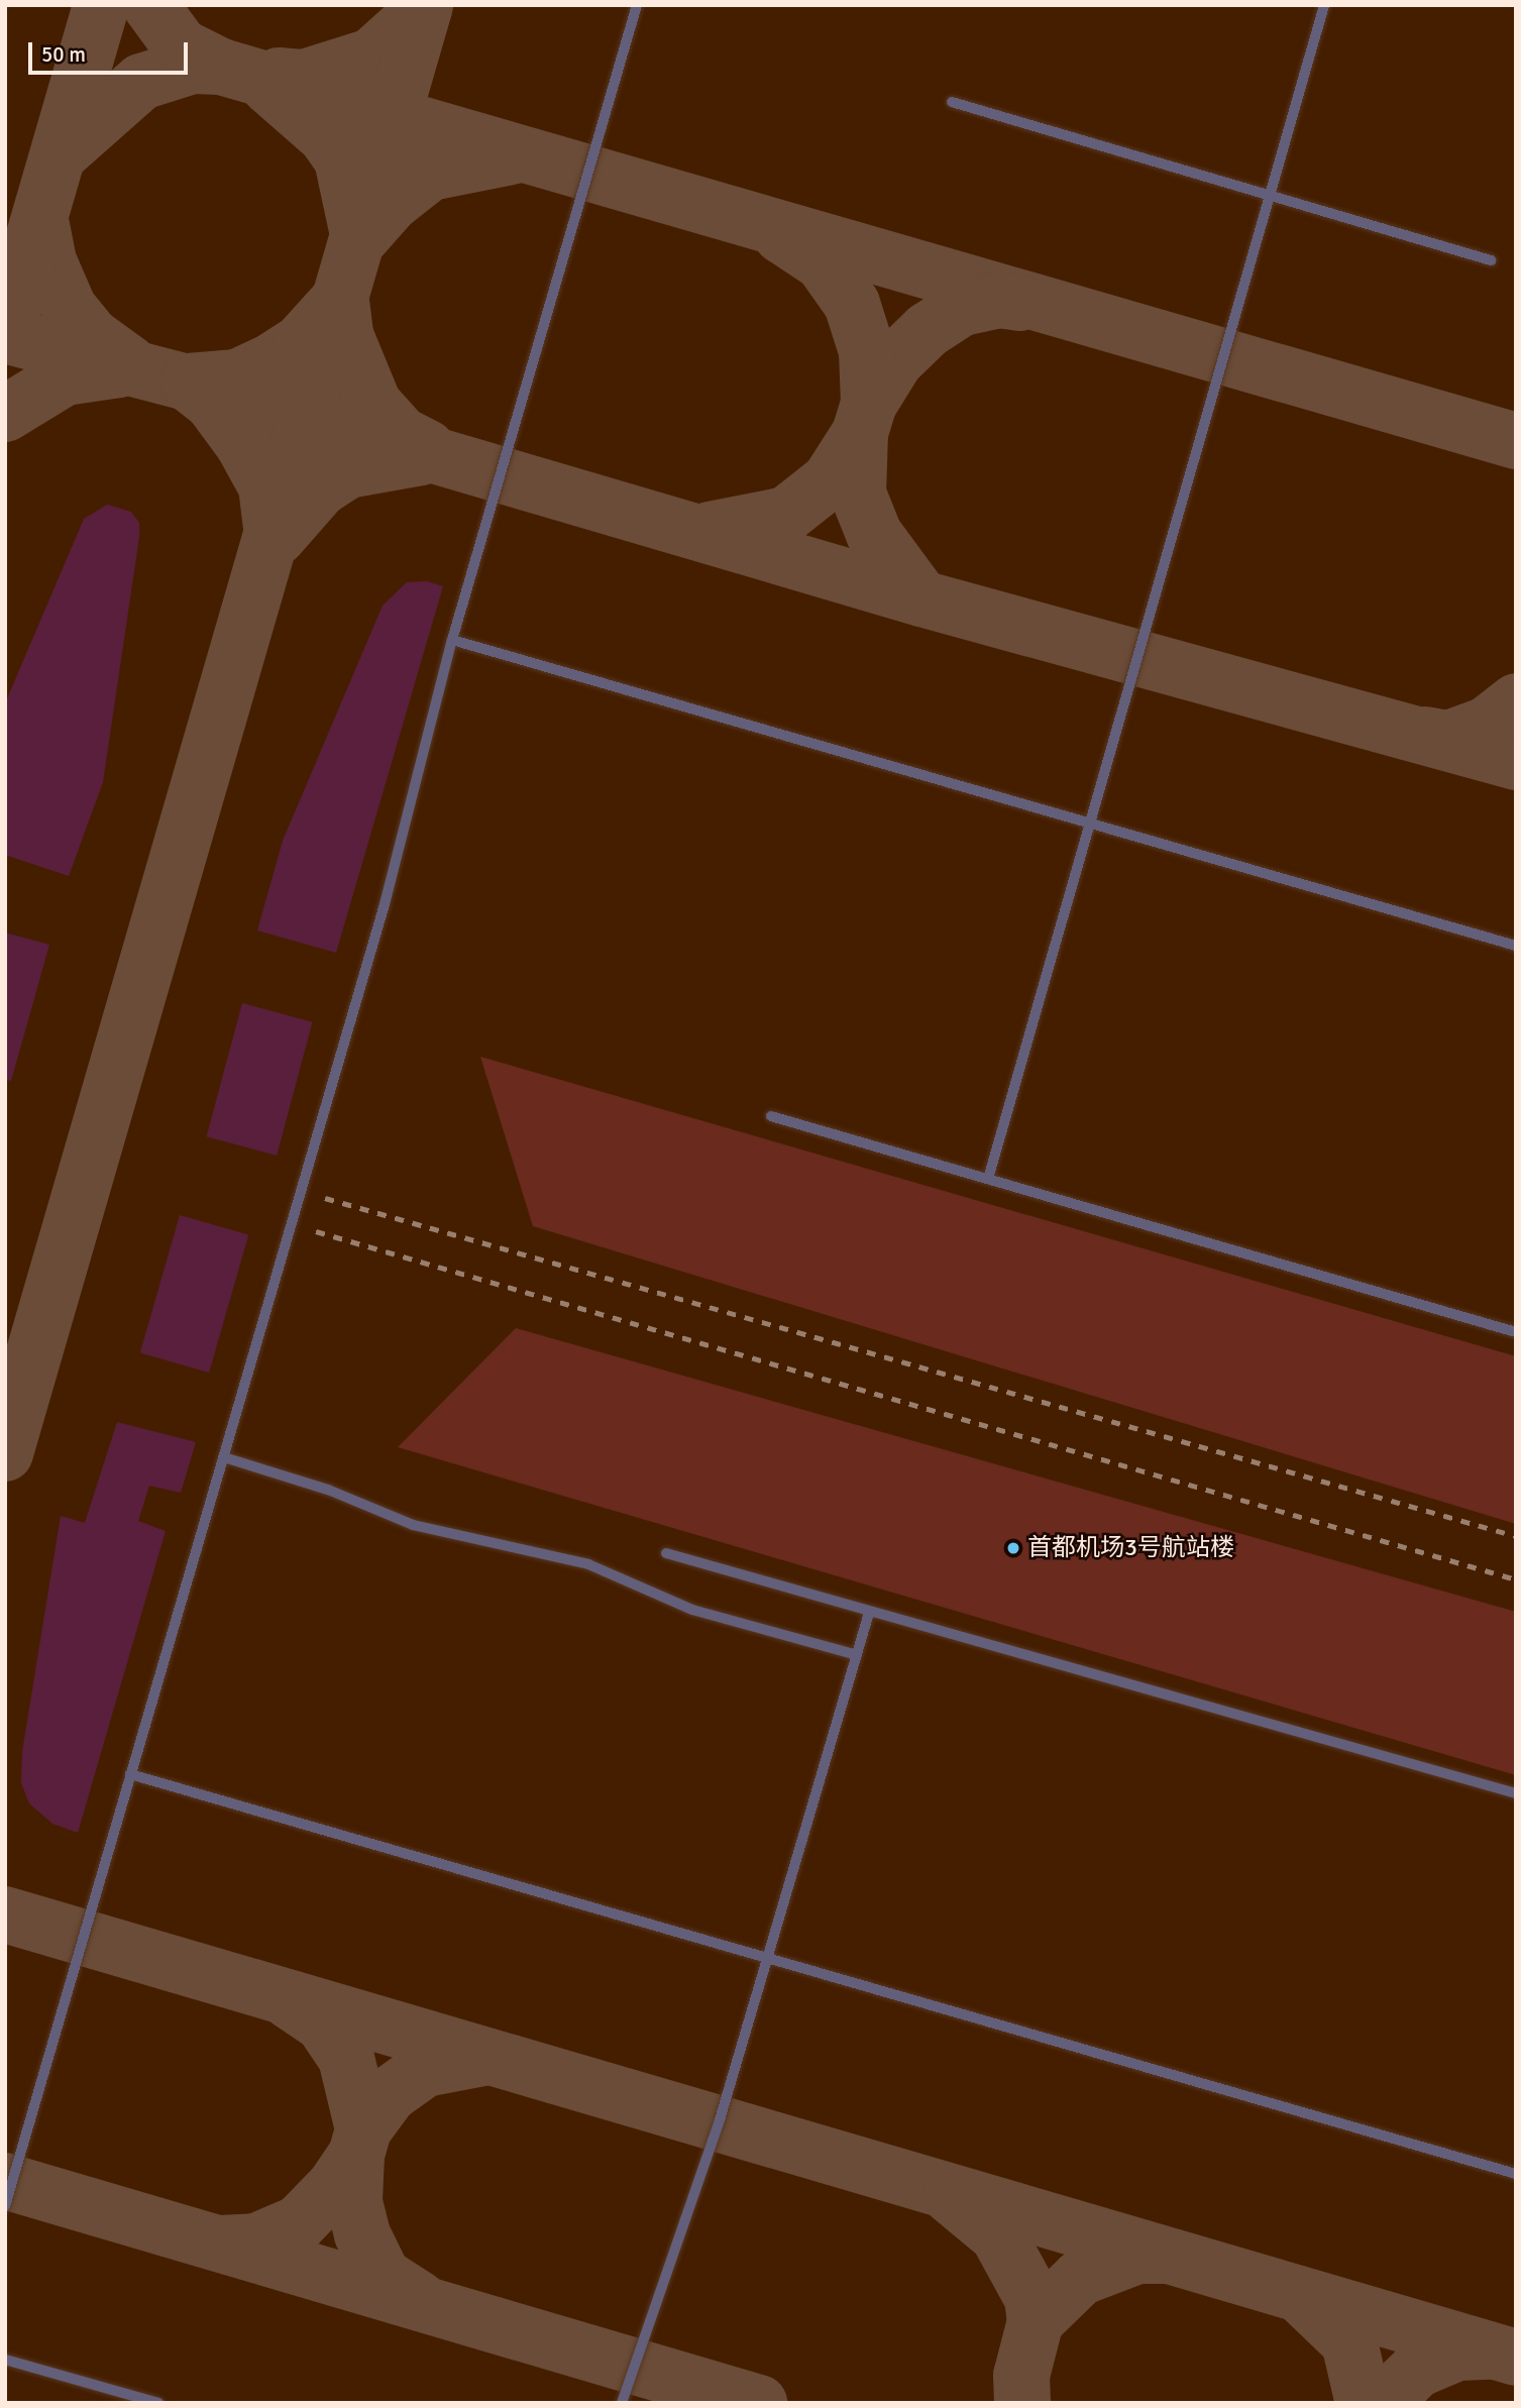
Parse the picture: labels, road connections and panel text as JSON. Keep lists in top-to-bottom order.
{
  "places": ["首都机场3号航站楼"],
  "scale_bar": "50 m"
}
